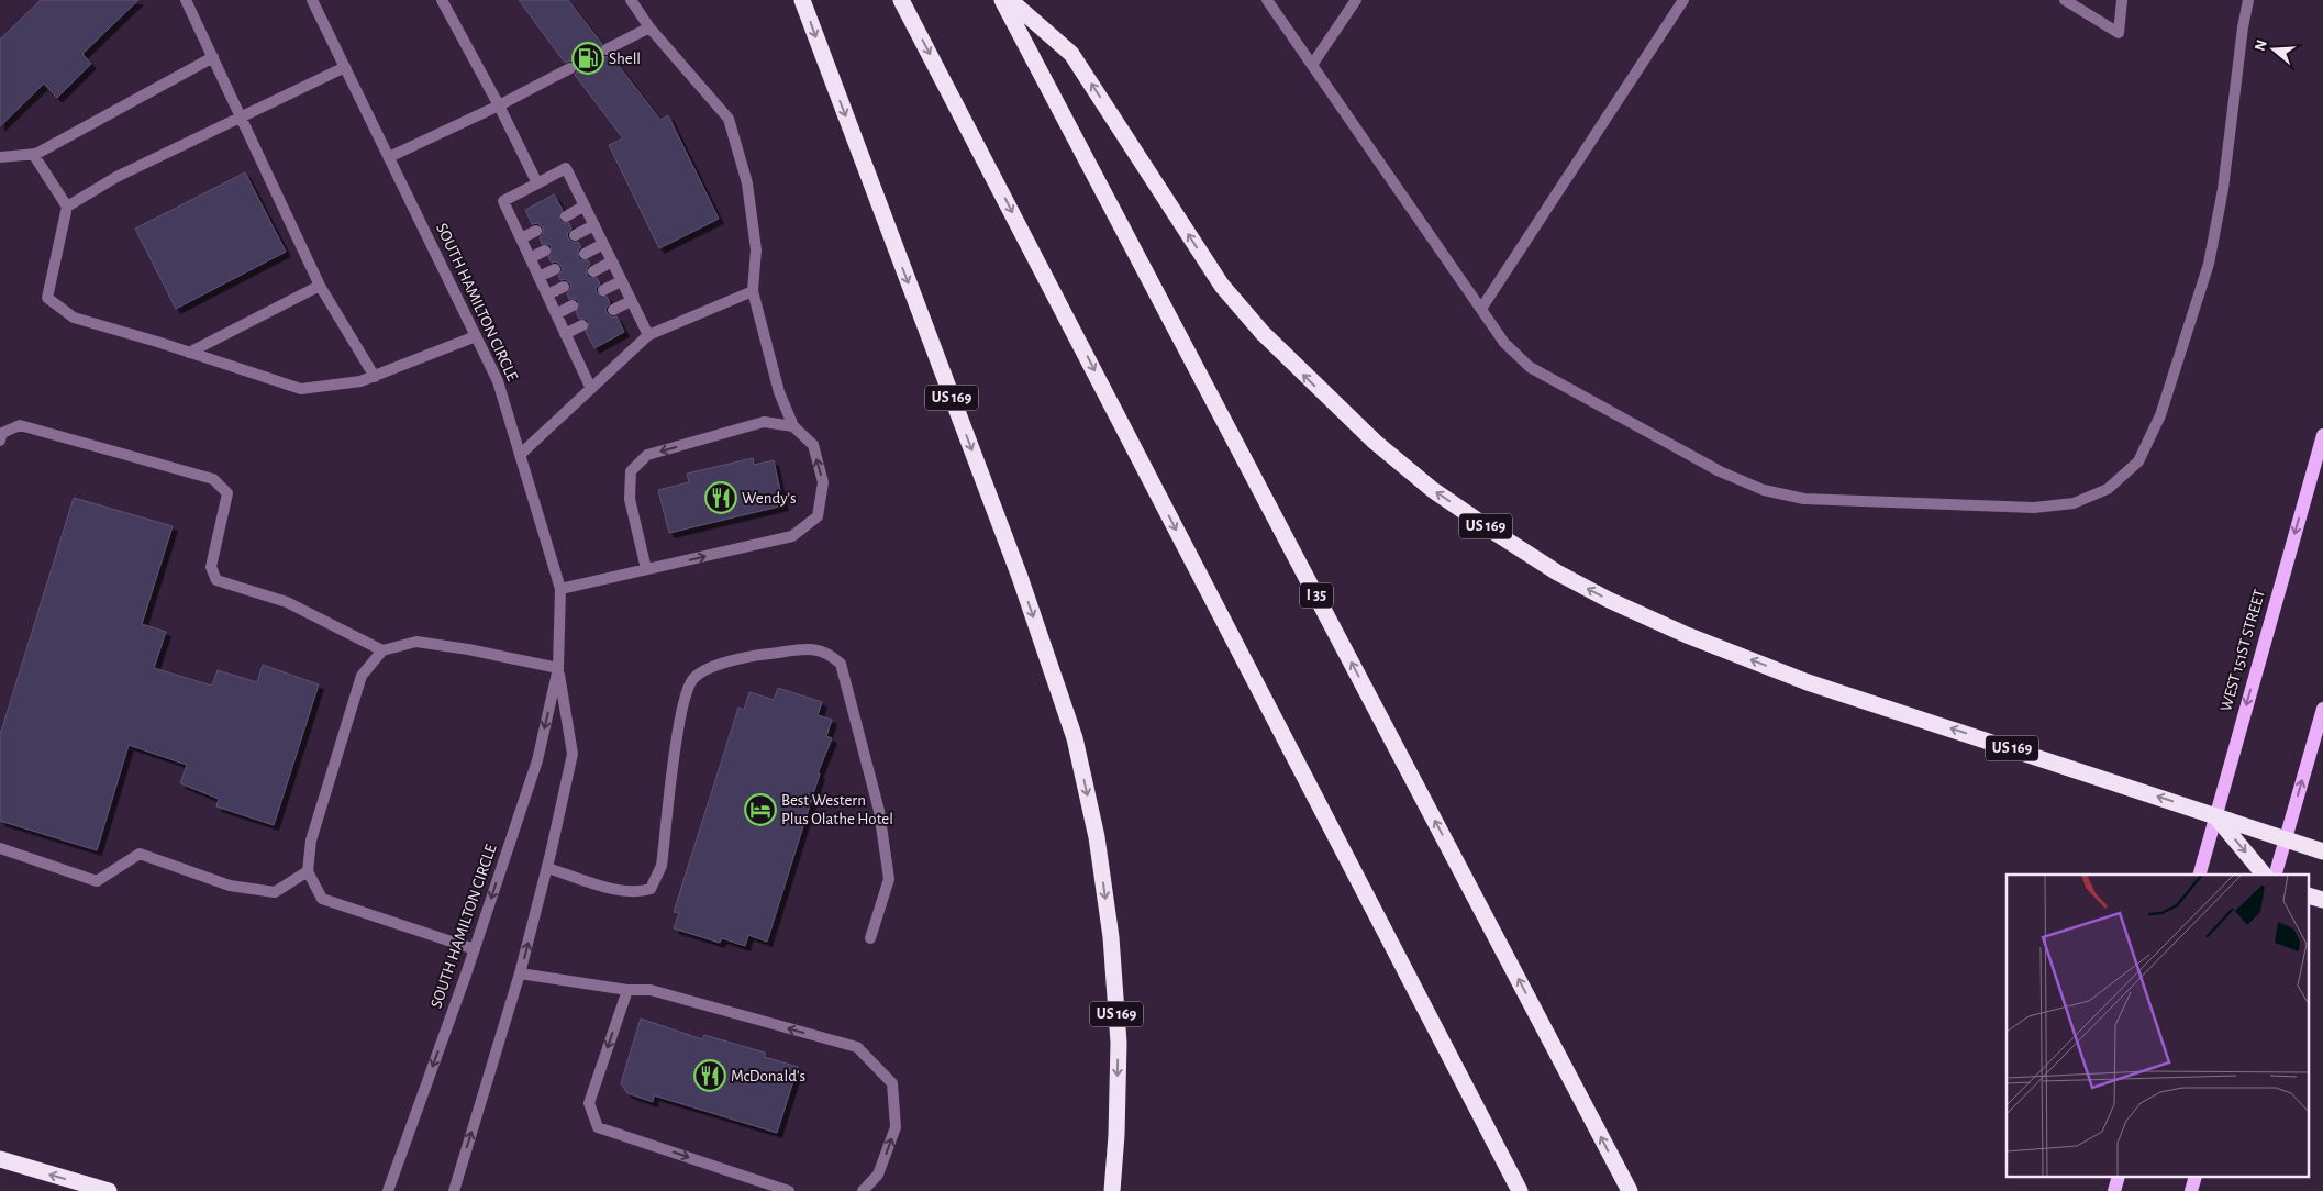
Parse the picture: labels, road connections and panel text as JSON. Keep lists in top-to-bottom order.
{
  "streets": {
    "highway": ["US 169", "I 35"],
    "main road": ["WEST 151ST STREET"],
    "street": ["SOUTH HAMILTON CIRCLE"]
  },
  "crossings": [
    ["US 169", "WEST 151ST STREET"]
  ],
  "places": {
    "fuel station": ["Shell"],
    "restaurant": ["Wendy's", "McDonald's"],
    "hotel": ["Best Western Plus Olathe Hotel"]
  },
  "north": "left"
}
